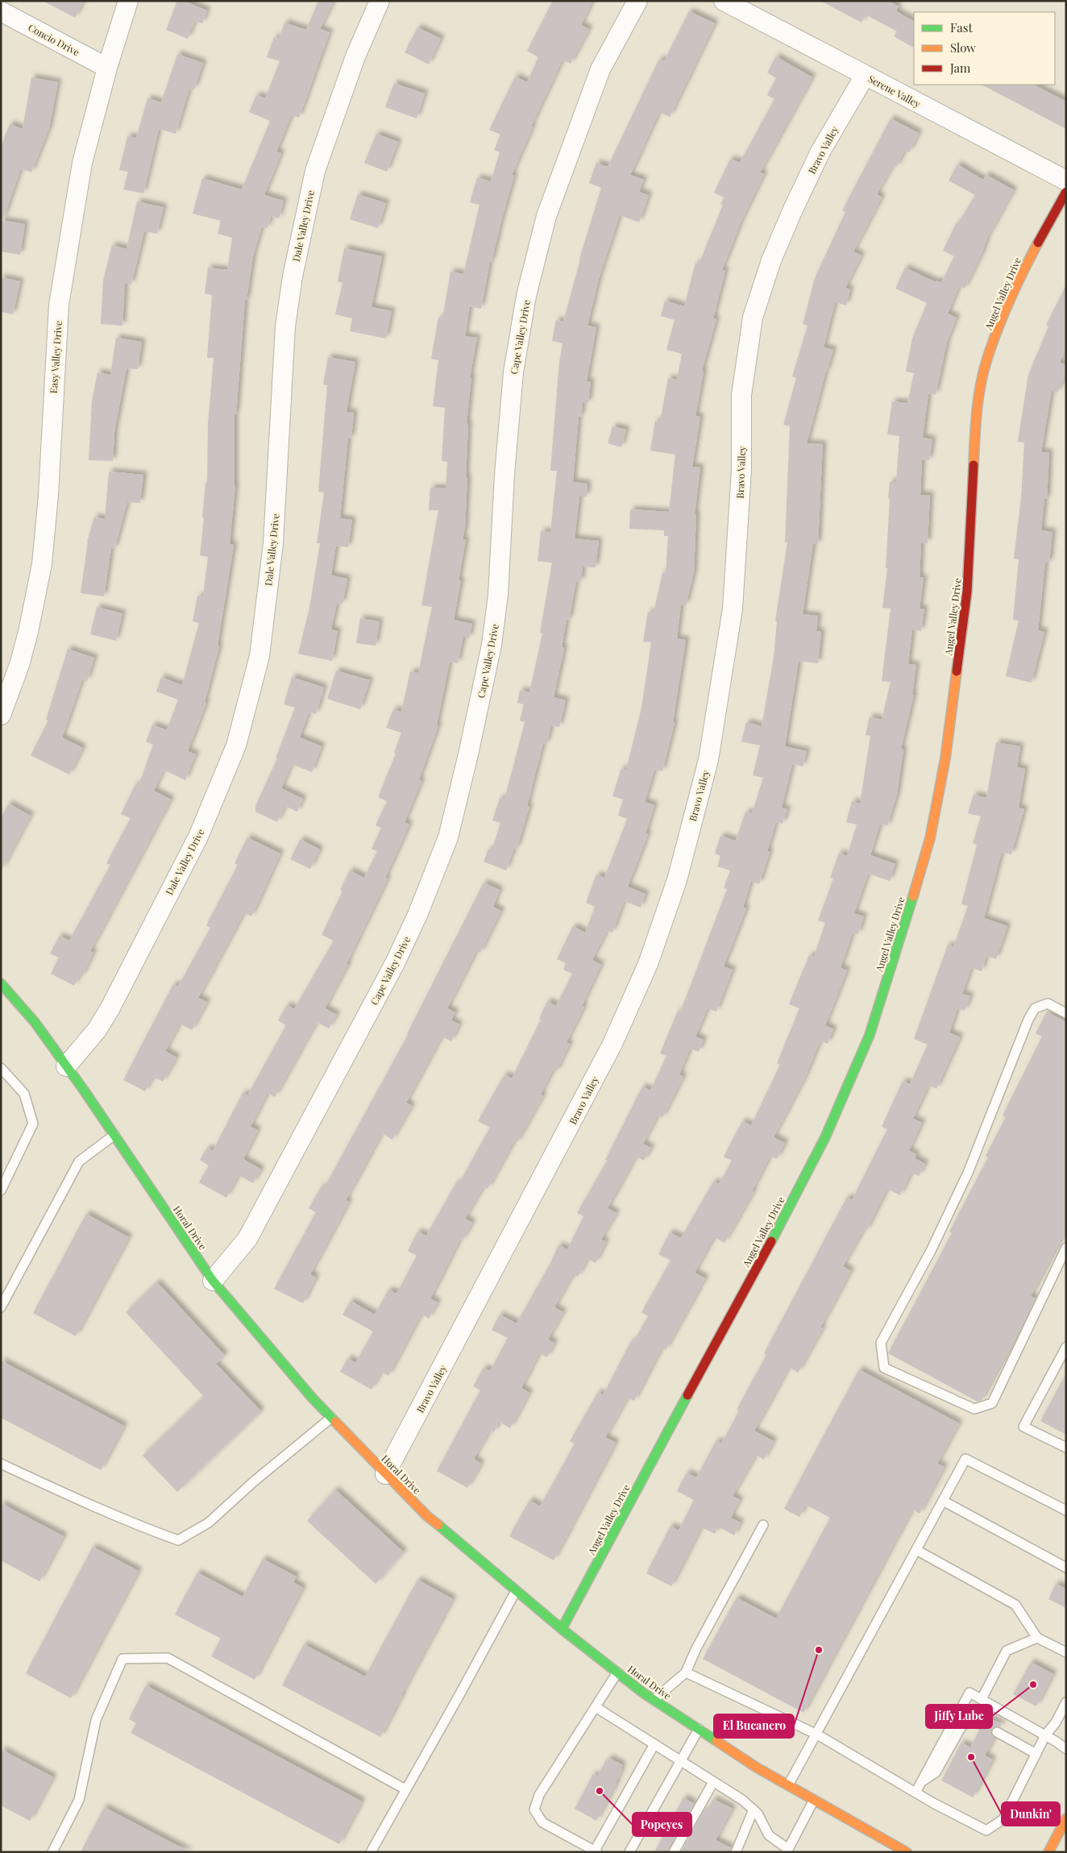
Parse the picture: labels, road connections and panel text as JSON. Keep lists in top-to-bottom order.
{
  "streets": {
    "street": [
      "Concio Drive",
      "Serene Valley",
      "Bravo Valley",
      "Dale Valley Drive",
      "Angel Valley Drive",
      "Cape Valley Drive",
      "Easy Valley Drive",
      "Horal Drive"
    ]
  },
  "crossings": [
    ["Concio Drive", "Easy Valley Drive"],
    ["Serene Valley", "Bravo Valley"],
    ["Bravo Valley", "Horal Drive"],
    ["Dale Valley Drive", "Horal Drive"],
    ["Angel Valley Drive", "Horal Drive"],
    ["Cape Valley Drive", "Horal Drive"]
  ],
  "places": [
    "El Bucanero",
    "Jiffy Lube",
    "Dunkin'",
    "Popeyes"
  ],
  "legend": ["Fast", "Slow", "Jam"]
}
